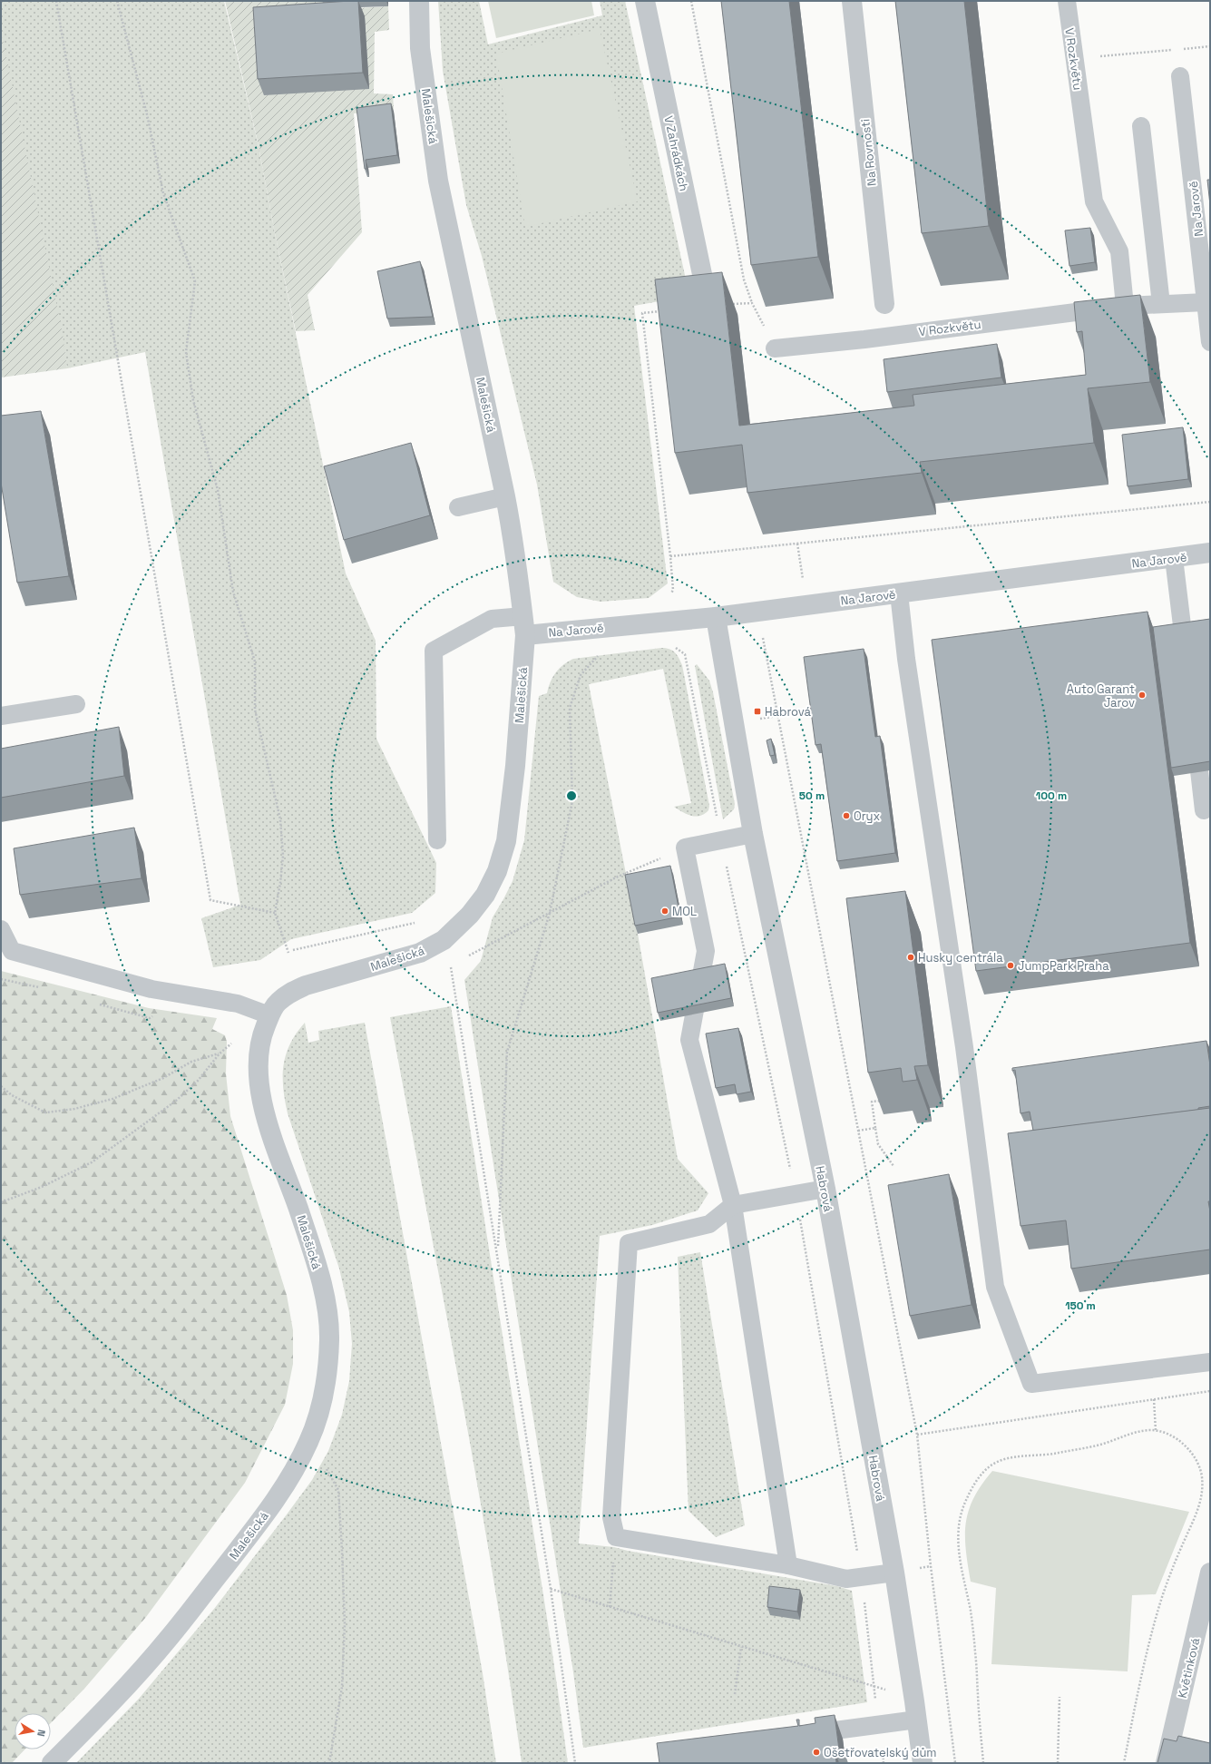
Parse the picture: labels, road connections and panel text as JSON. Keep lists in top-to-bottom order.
{
  "streets": {
    "street": [
      "Malešická",
      "Na Rovnosti",
      "V Zahrádkách",
      "Na Jarově",
      "Habrová",
      "Květinková"
    ],
    "lane": ["V Rozkvětu"]
  },
  "crossings": [
    ["V Rozkvětu", "Na Jarově"],
    ["Malešická", "Na Jarově"],
    ["Na Jarově", "Habrová"]
  ],
  "places": {
    "other": [
      "Auto Garant Jarov",
      "Oryx",
      "MOL",
      "Husky centrála",
      "JumpPark Praha",
      "Ošetřovatelský dům"
    ],
    "transit": ["Habrová"]
  },
  "north": "right",
  "rings": ["50 m", "100 m", "150 m"]
}
